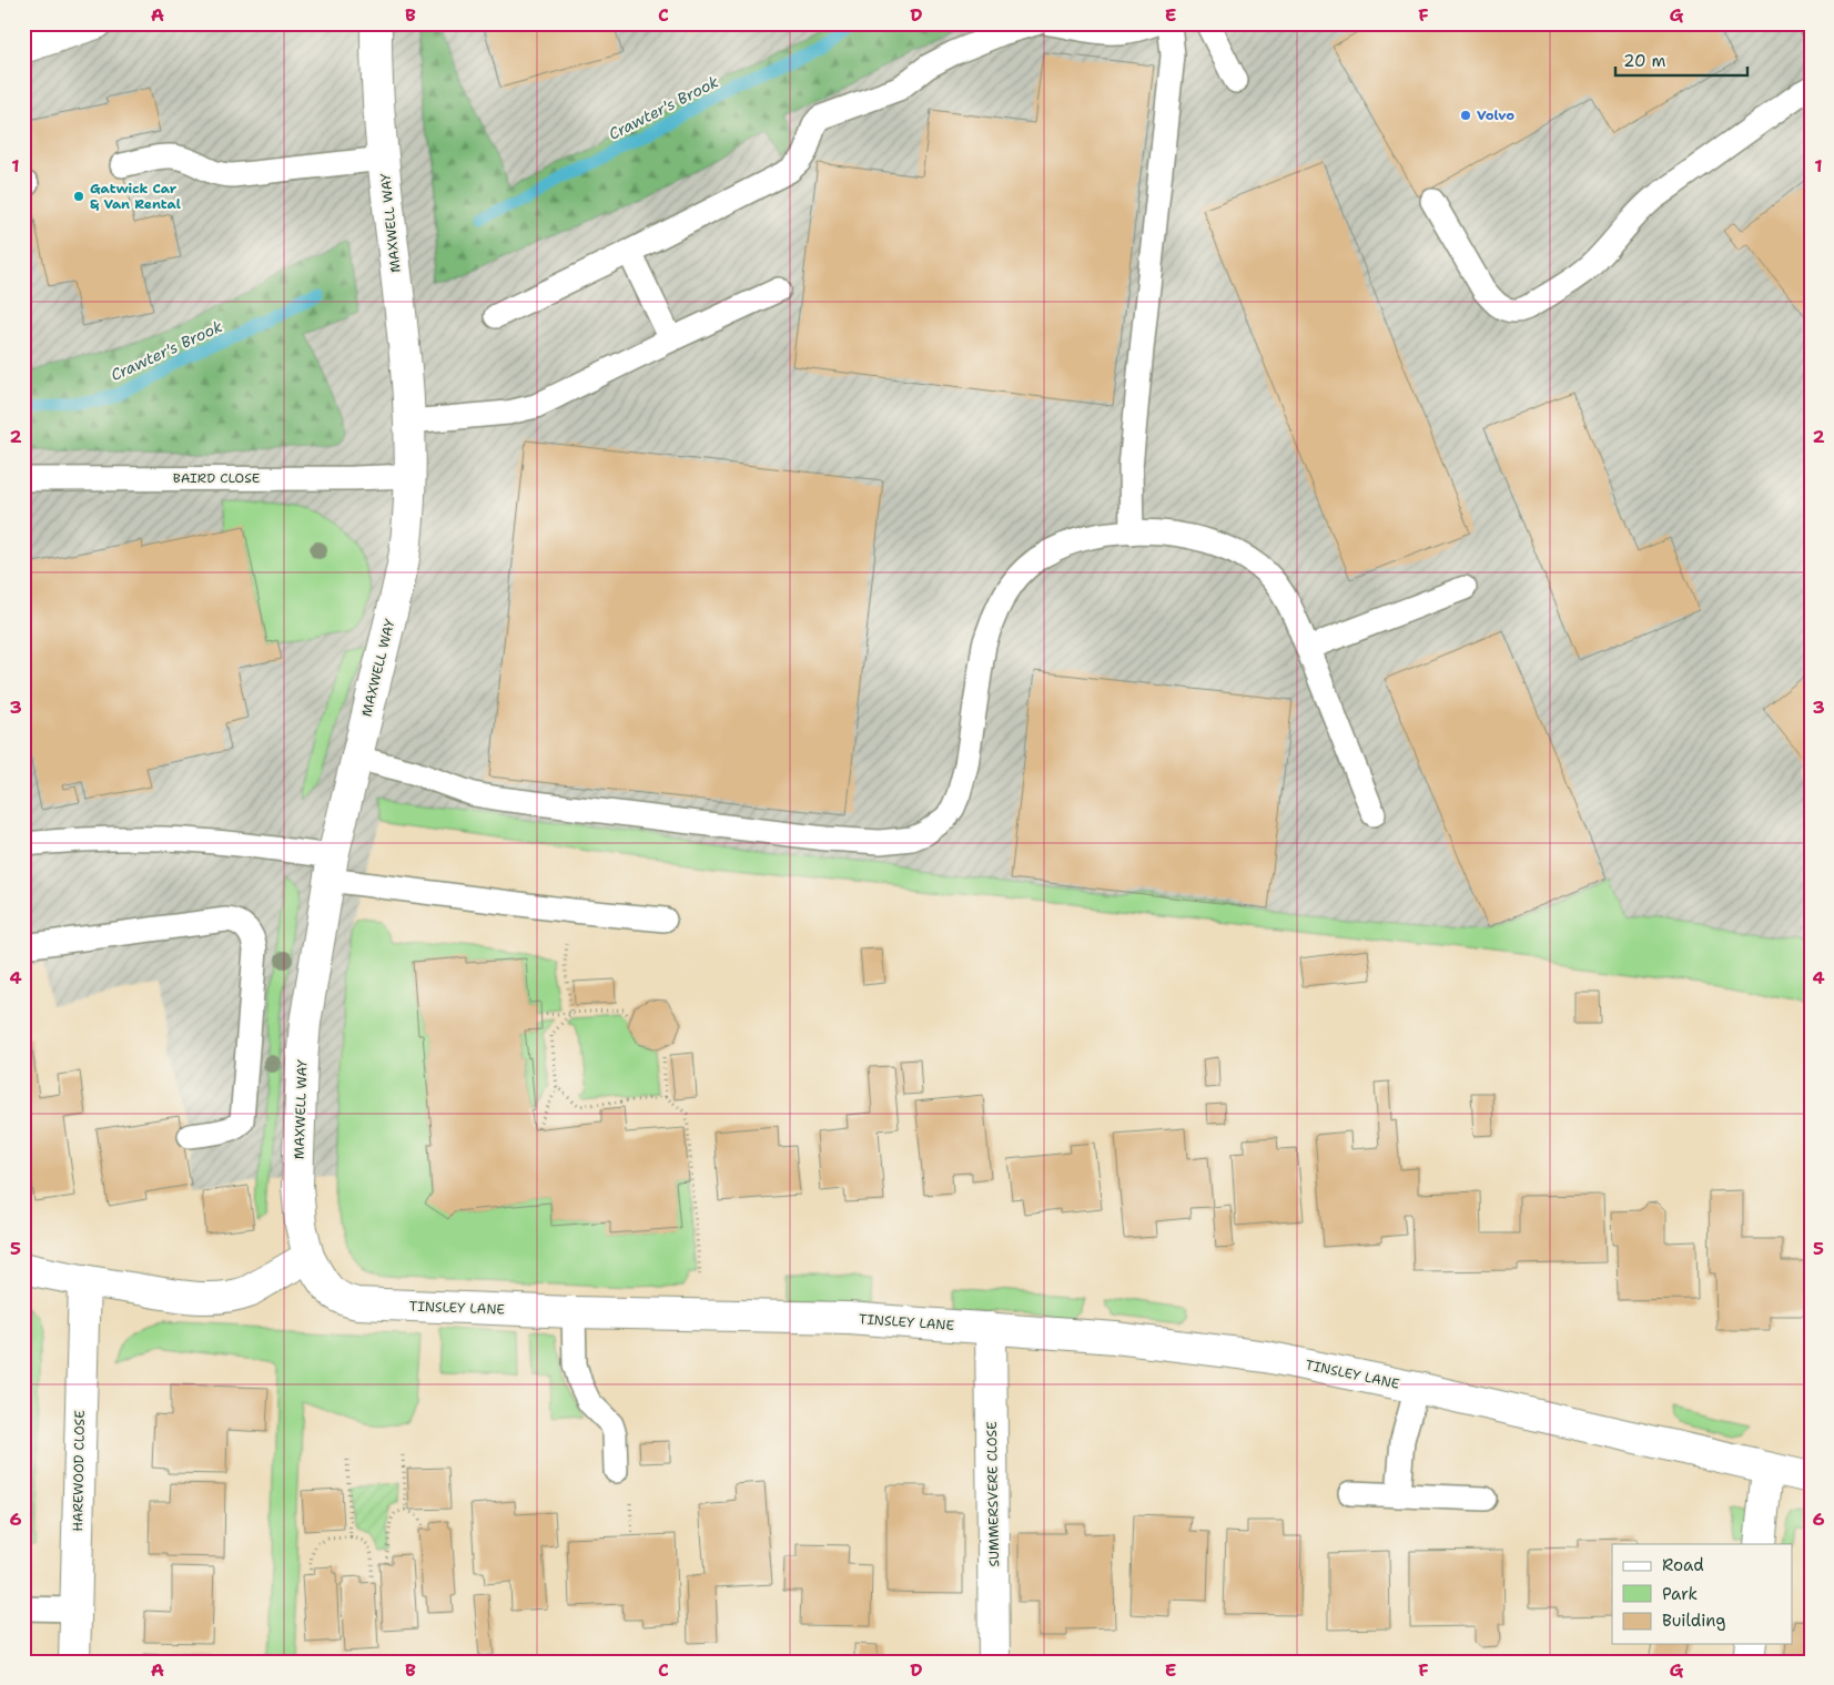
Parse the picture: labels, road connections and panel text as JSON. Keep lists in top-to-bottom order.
{
  "streets": {
    "street": [
      "MAXWELL WAY",
      "TINSLEY LANE",
      "HAREWOOD CLOSE",
      "SUMMERSVERE CLOSE"
    ],
    "lane": ["BAIRD CLOSE"]
  },
  "crossings": [
    ["MAXWELL WAY", "BAIRD CLOSE"],
    ["MAXWELL WAY", "TINSLEY LANE"],
    ["TINSLEY LANE", "SUMMERSVERE CLOSE"]
  ],
  "water": ["Crawter's Brook"],
  "places": ["Volvo", "Gatwick Car & Van Rental"],
  "legend": ["Road", "Park", "Building"],
  "scale_bar": "20 m",
  "grid": {
    "columns": [
      "A",
      "B",
      "C",
      "D",
      "E",
      "F",
      "G"
    ],
    "rows": [
      "1",
      "2",
      "3",
      "4",
      "5",
      "6"
    ]
  }
}
